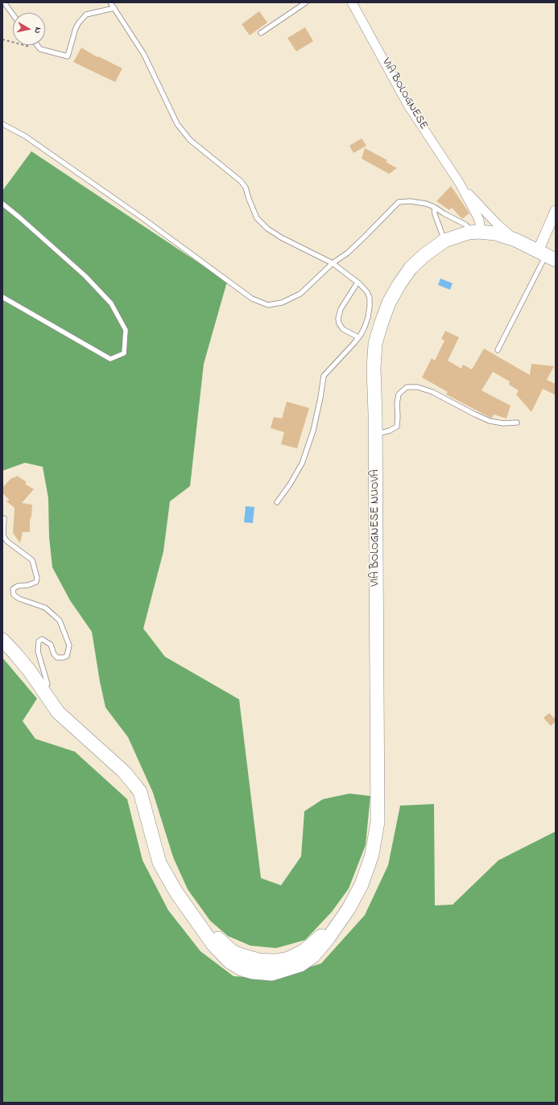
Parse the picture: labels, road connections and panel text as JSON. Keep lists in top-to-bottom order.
{
  "streets": {
    "main road": ["VIA BOLOGNESE", "VIA BOLOGNESE NUOVA"]
  },
  "crossings": [
    ["VIA BOLOGNESE", "VIA BOLOGNESE NUOVA"]
  ],
  "north": "right"
}
